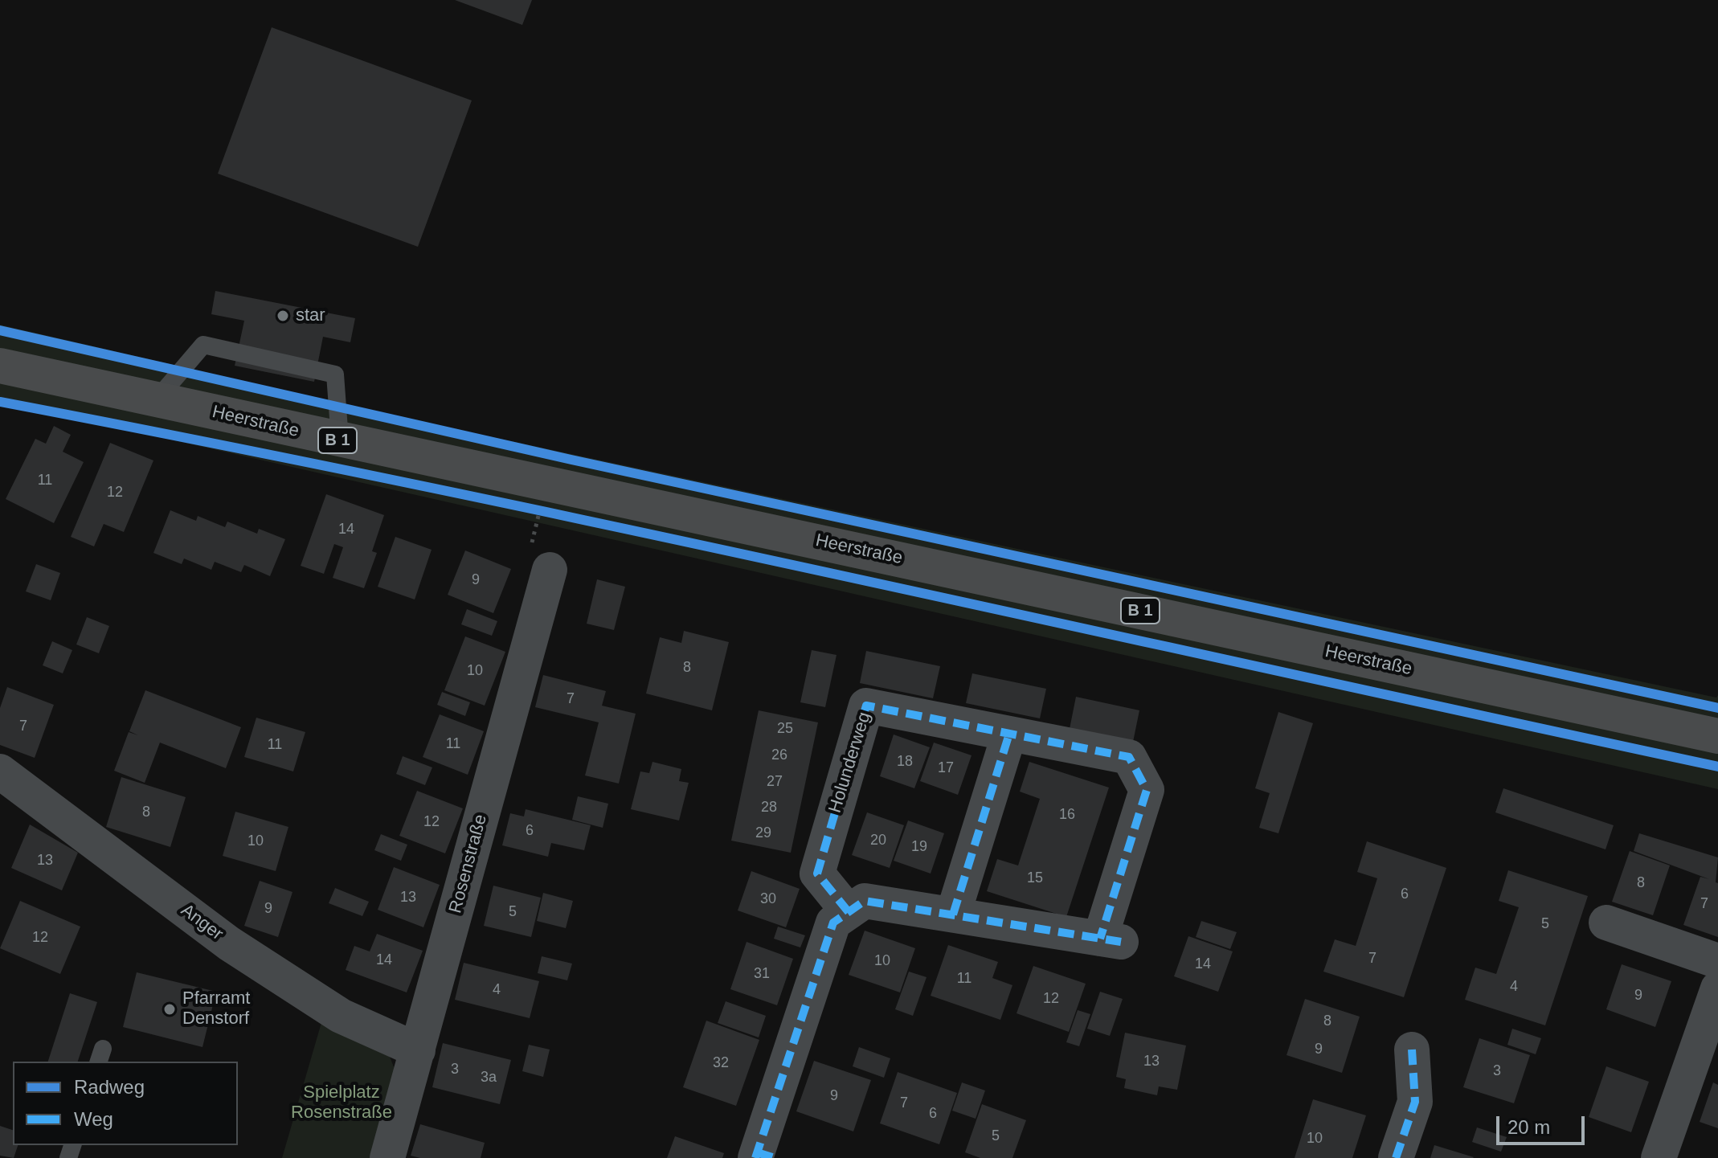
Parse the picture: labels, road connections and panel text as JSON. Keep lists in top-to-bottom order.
{
  "streets": {
    "main road": ["Heerstraße", "B 1"],
    "street": ["Holunderweg", "Rosenstraße", "Anger"]
  },
  "crossings": [
    ["Rosenstraße", "Anger"]
  ],
  "parks": ["Spielplatz Rosenstraße"],
  "places": ["star", "Pfarramt Denstorf"],
  "house_numbers": [
    "11",
    "12",
    "14",
    "9",
    "8",
    "10",
    "7",
    "7",
    "25",
    "11",
    "11",
    "26",
    "18",
    "17",
    "27",
    "28",
    "8",
    "16",
    "12",
    "6",
    "29",
    "20",
    "10",
    "19",
    "13",
    "15",
    "8",
    "6",
    "13",
    "30",
    "7",
    "9",
    "5",
    "5",
    "12",
    "7",
    "14",
    "10",
    "14",
    "31",
    "11",
    "4",
    "4",
    "9",
    "12",
    "8",
    "9",
    "13",
    "32",
    "3",
    "3",
    "3a",
    "9",
    "7",
    "6",
    "5",
    "10"
  ],
  "legend": ["Radweg", "Weg"],
  "scale_bar": "20 m"
}
